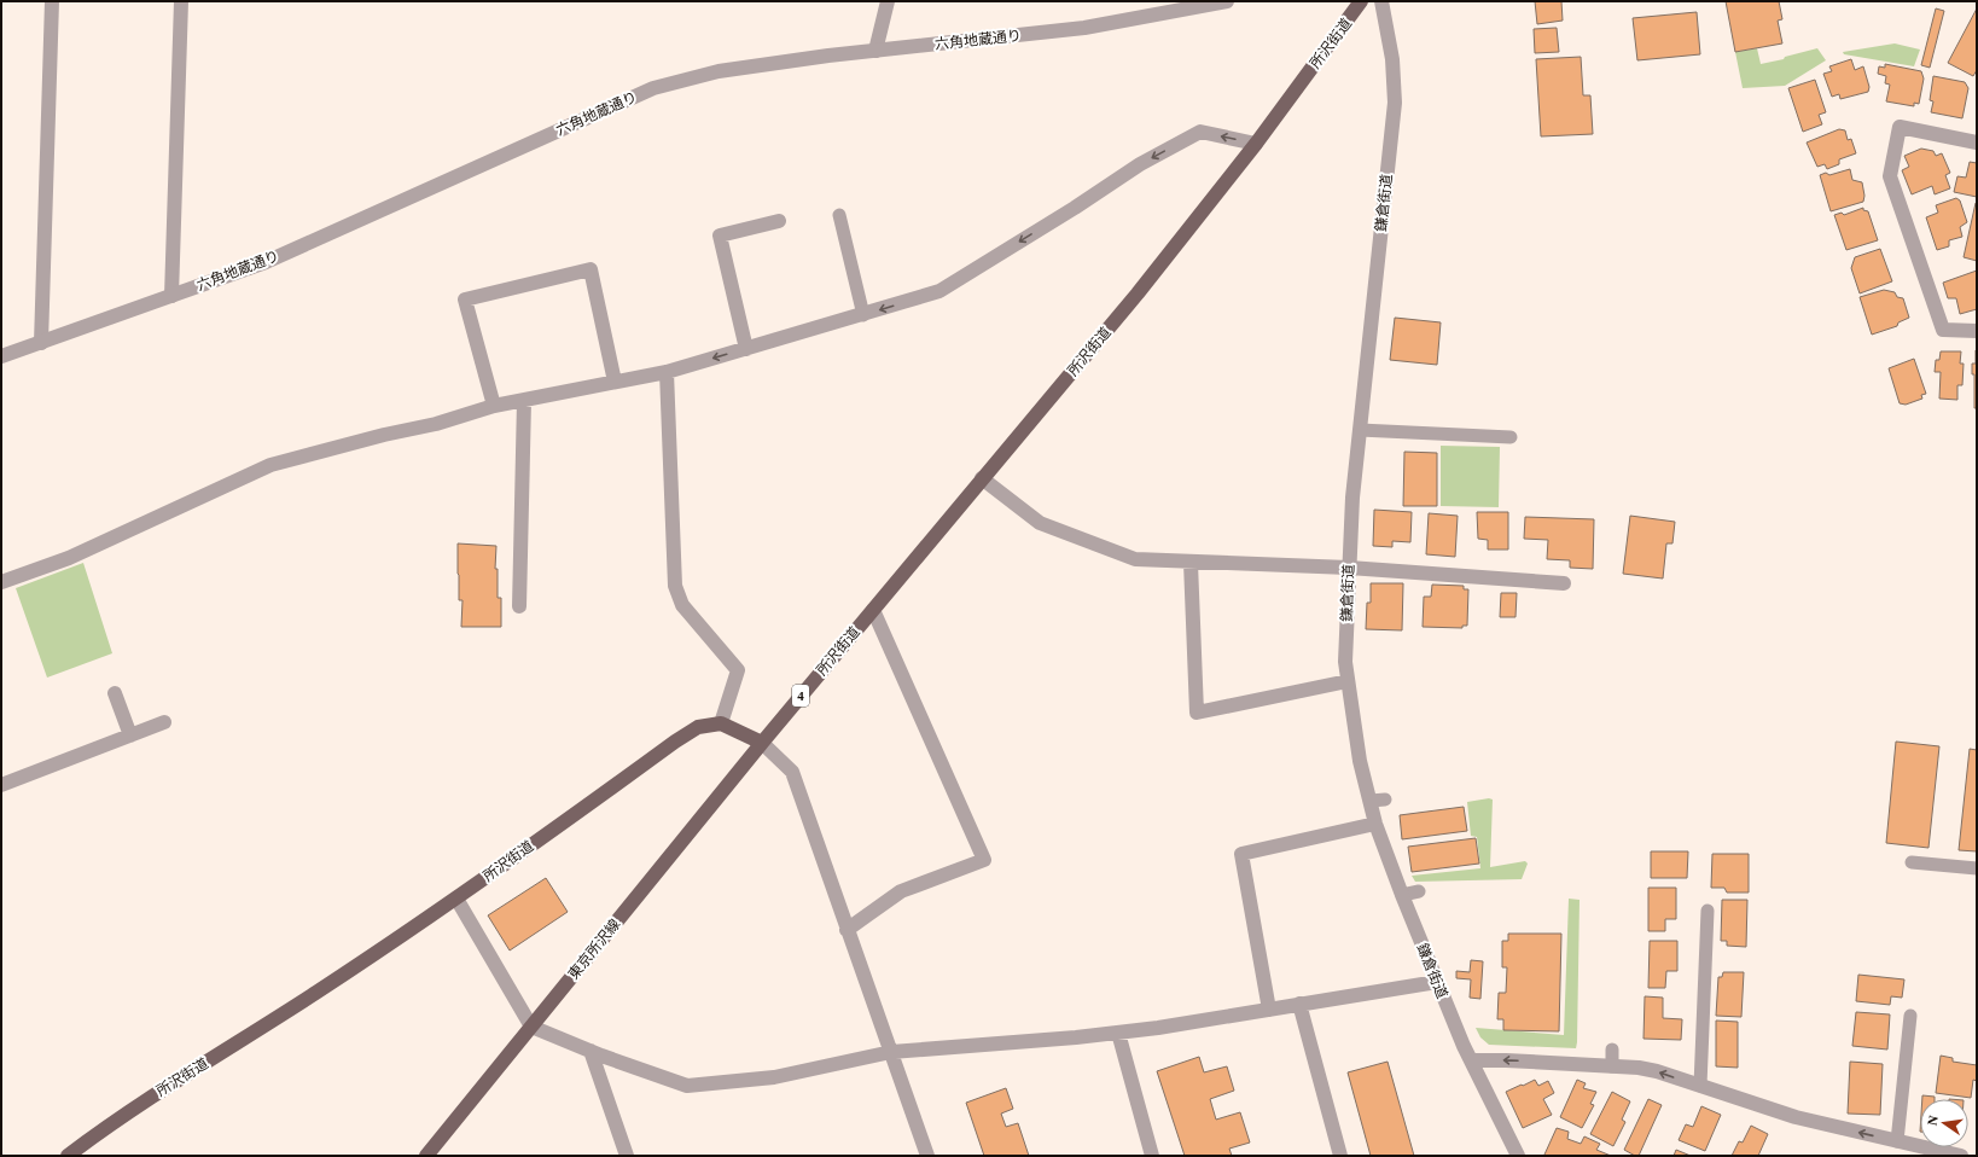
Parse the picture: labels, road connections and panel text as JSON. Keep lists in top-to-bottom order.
{
  "streets": {
    "main road": ["所沢街道", "4", "東京所沢線"],
    "street": ["六角地蔵通り", "鎌倉街道"]
  },
  "crossings": [
    ["所沢街道", "東京所沢線"]
  ],
  "north": "left"
}
